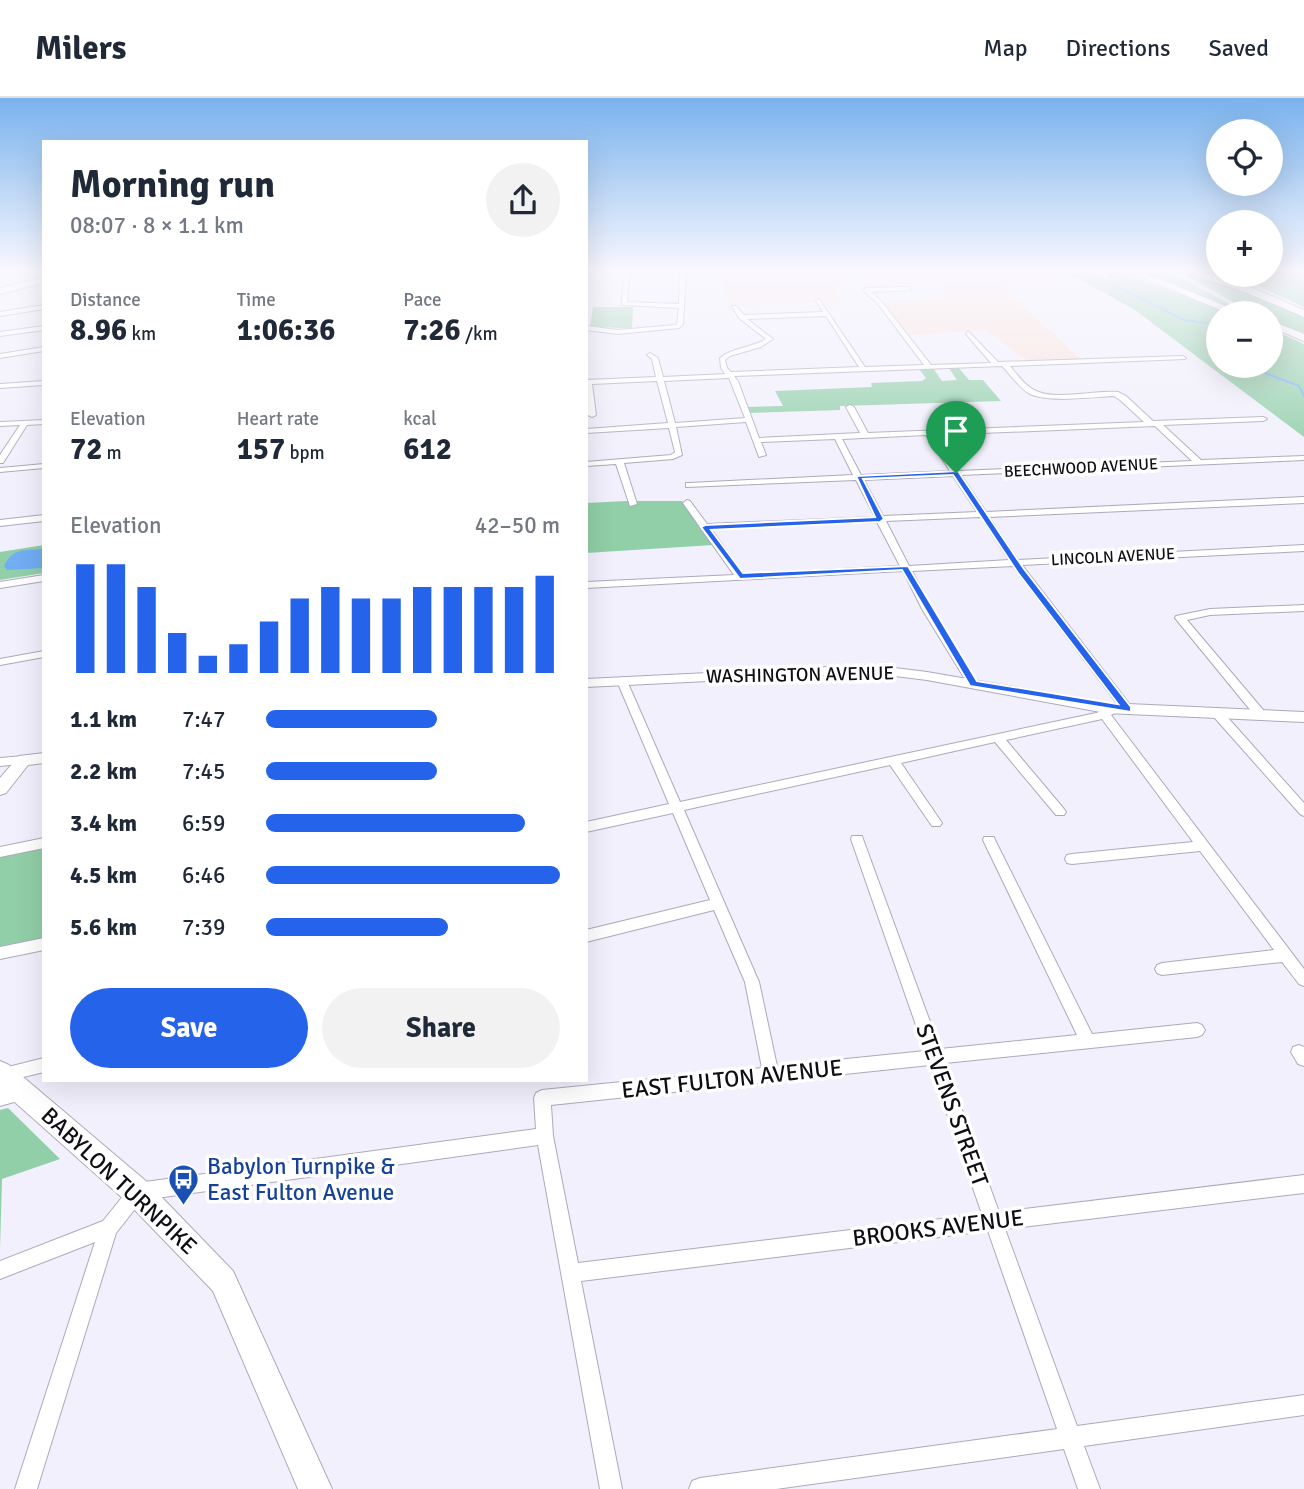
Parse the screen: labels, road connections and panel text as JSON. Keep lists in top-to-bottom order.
{
  "streets": {
    "main road": ["BABYLON TURNPIKE"],
    "street": [
      "BEECHWOOD AVENUE",
      "LINCOLN AVENUE",
      "WASHINGTON AVENUE",
      "EAST FULTON AVENUE",
      "STEVENS STREET",
      "BROOKS AVENUE"
    ]
  },
  "crossings": [
    ["EAST FULTON AVENUE", "STEVENS STREET"],
    ["STEVENS STREET", "BROOKS AVENUE"]
  ],
  "places": {
    "bus stop": ["Babylon Turnpike & East Fulton Avenue"]
  },
  "page": {
    "header": "Milers",
    "nav": ["Map", "Directions", "Saved"],
    "map_buttons": ["+", "−"],
    "heading": ["Morning run", "08:07 · 8 × 1.1 km"],
    "stats": [
      ["Distance", "8.96 km"],
      ["Time", "1:06:36"],
      ["Pace", "7:26 /km"],
      ["Elevation", "72 m"],
      ["Heart rate", "157 bpm"],
      ["kcal", "612"]
    ],
    "chart": ["Elevation", "42–50 m"],
    "list": [
      {
        "name": "1.1 km",
        "note": "7:47"
      },
      {
        "name": "2.2 km",
        "note": "7:45"
      },
      {
        "name": "3.4 km",
        "note": "6:59"
      },
      {
        "name": "4.5 km",
        "note": "6:46"
      },
      {
        "name": "5.6 km",
        "note": "7:39"
      }
    ],
    "buttons": ["Save", "Share"]
  }
}
